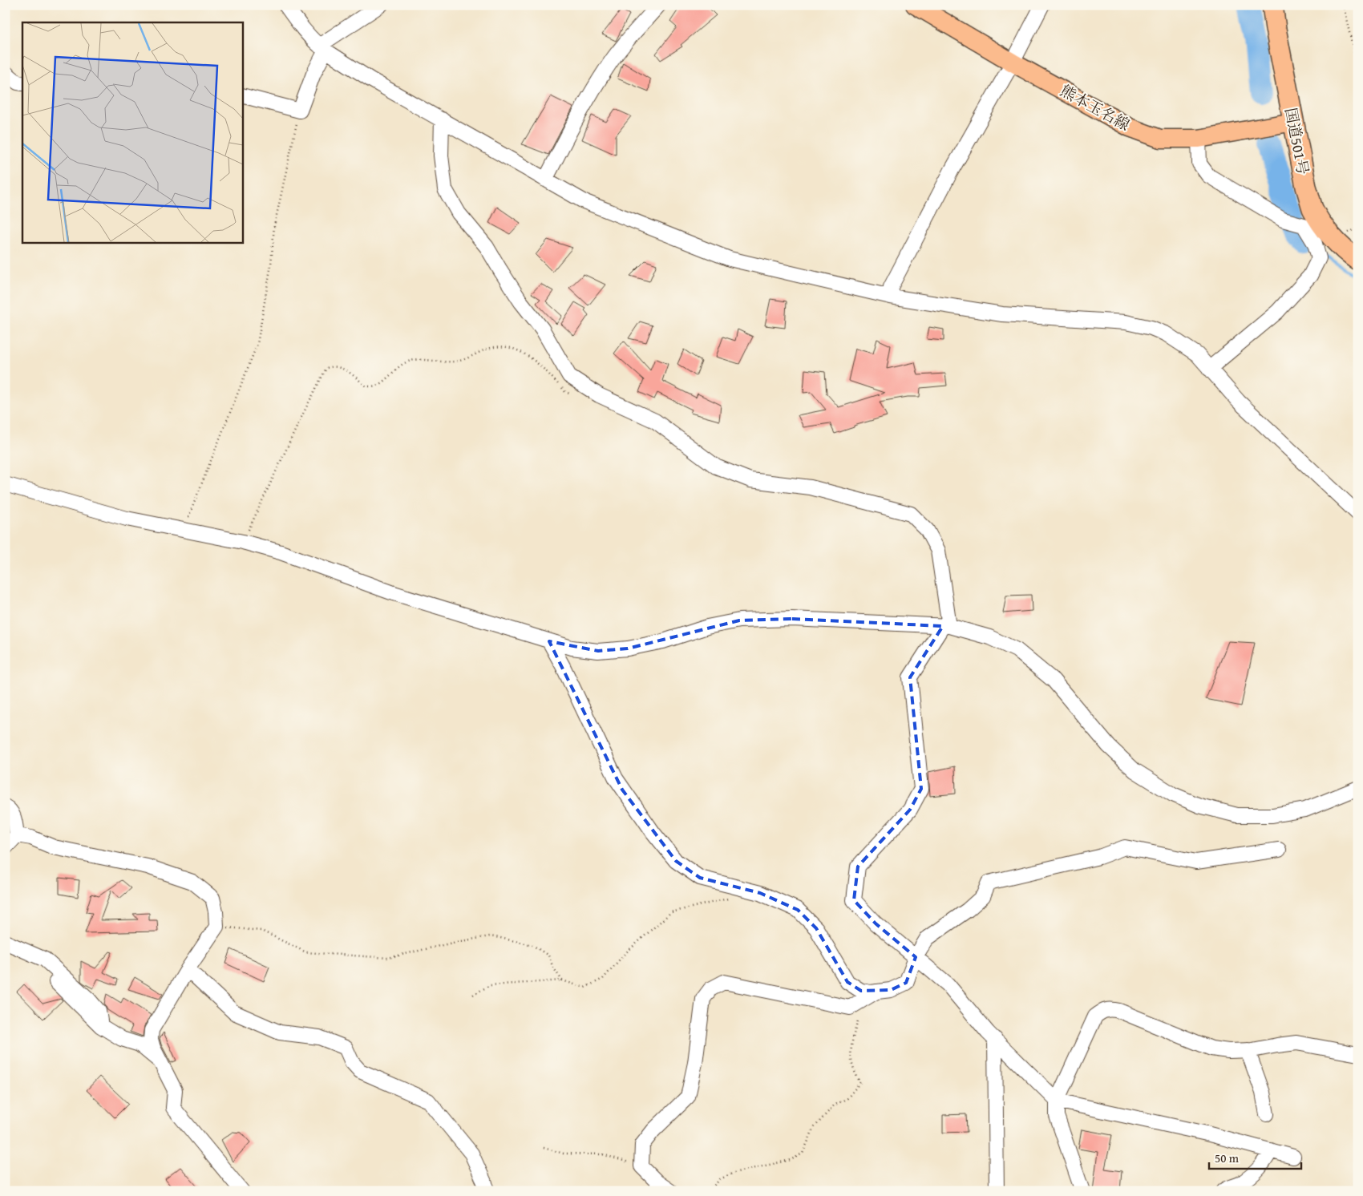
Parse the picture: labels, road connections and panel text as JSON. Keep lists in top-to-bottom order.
{
  "streets": {
    "highway": ["国道501号"],
    "main road": ["熊本玉名線"]
  },
  "crossings": [
    ["熊本玉名線", "国道501号"]
  ],
  "scale_bar": "50 m"
}
